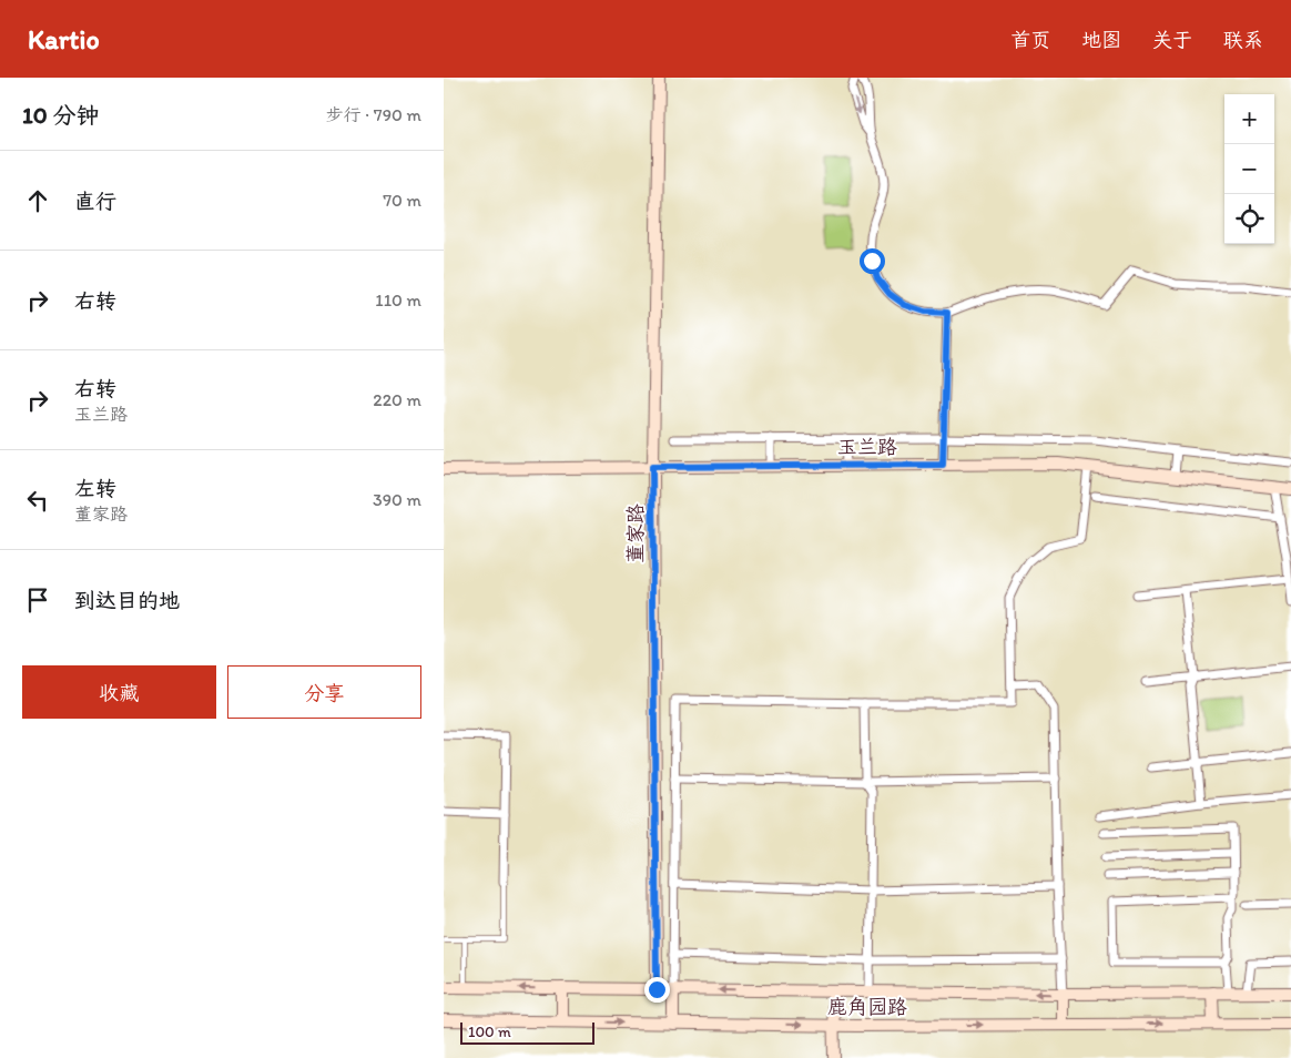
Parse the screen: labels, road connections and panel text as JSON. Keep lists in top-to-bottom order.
{
  "streets": {
    "street": ["玉兰路", "董家路", "鹿角园路"]
  },
  "crossings": [
    ["玉兰路", "董家路"],
    ["董家路", "鹿角园路"]
  ],
  "scale_bar": "100 m",
  "page": {
    "header": "Kartio",
    "nav": [
      "首页",
      "地图",
      "关于",
      "联系"
    ],
    "heading": ["10 分钟", "步行 · 790 m"],
    "map_buttons": ["+", "−"],
    "list": [
      ["直行", "70 m"],
      ["右转", "110 m"],
      ["右转", "玉兰路", "220 m"],
      ["左转", "董家路", "390 m"],
      "到达目的地"
    ],
    "buttons": ["收藏", "分享"],
    "scale": "100 m"
  }
}
